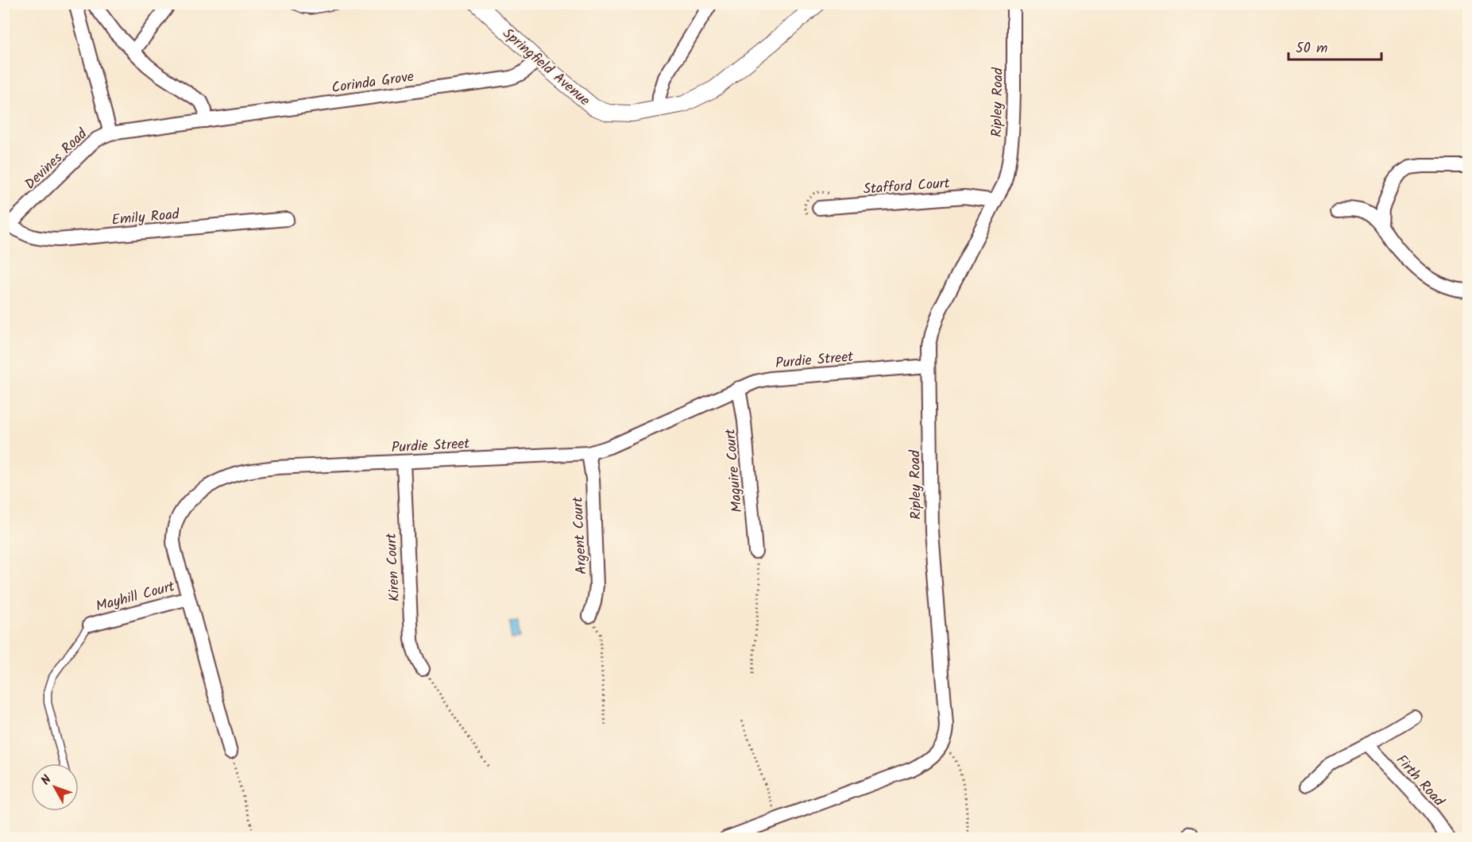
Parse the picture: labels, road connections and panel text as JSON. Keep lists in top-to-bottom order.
{
  "streets": {
    "street": [
      "Springfield Avenue",
      "Corinda Grove",
      "Ripley Road",
      "Devines Road",
      "Stafford Court",
      "Emily Road",
      "Purdie Street",
      "Maguire Court",
      "Argent Court",
      "Kiren Court",
      "Mayhill Court",
      "Firth Road"
    ]
  },
  "crossings": [
    ["Springfield Avenue", "Corinda Grove"],
    ["Corinda Grove", "Devines Road"],
    ["Ripley Road", "Stafford Court"],
    ["Ripley Road", "Purdie Street"],
    ["Devines Road", "Emily Road"],
    ["Purdie Street", "Maguire Court"],
    ["Purdie Street", "Argent Court"],
    ["Purdie Street", "Kiren Court"],
    ["Purdie Street", "Mayhill Court"]
  ],
  "scale_bar": "50 m",
  "north": "top left"
}
